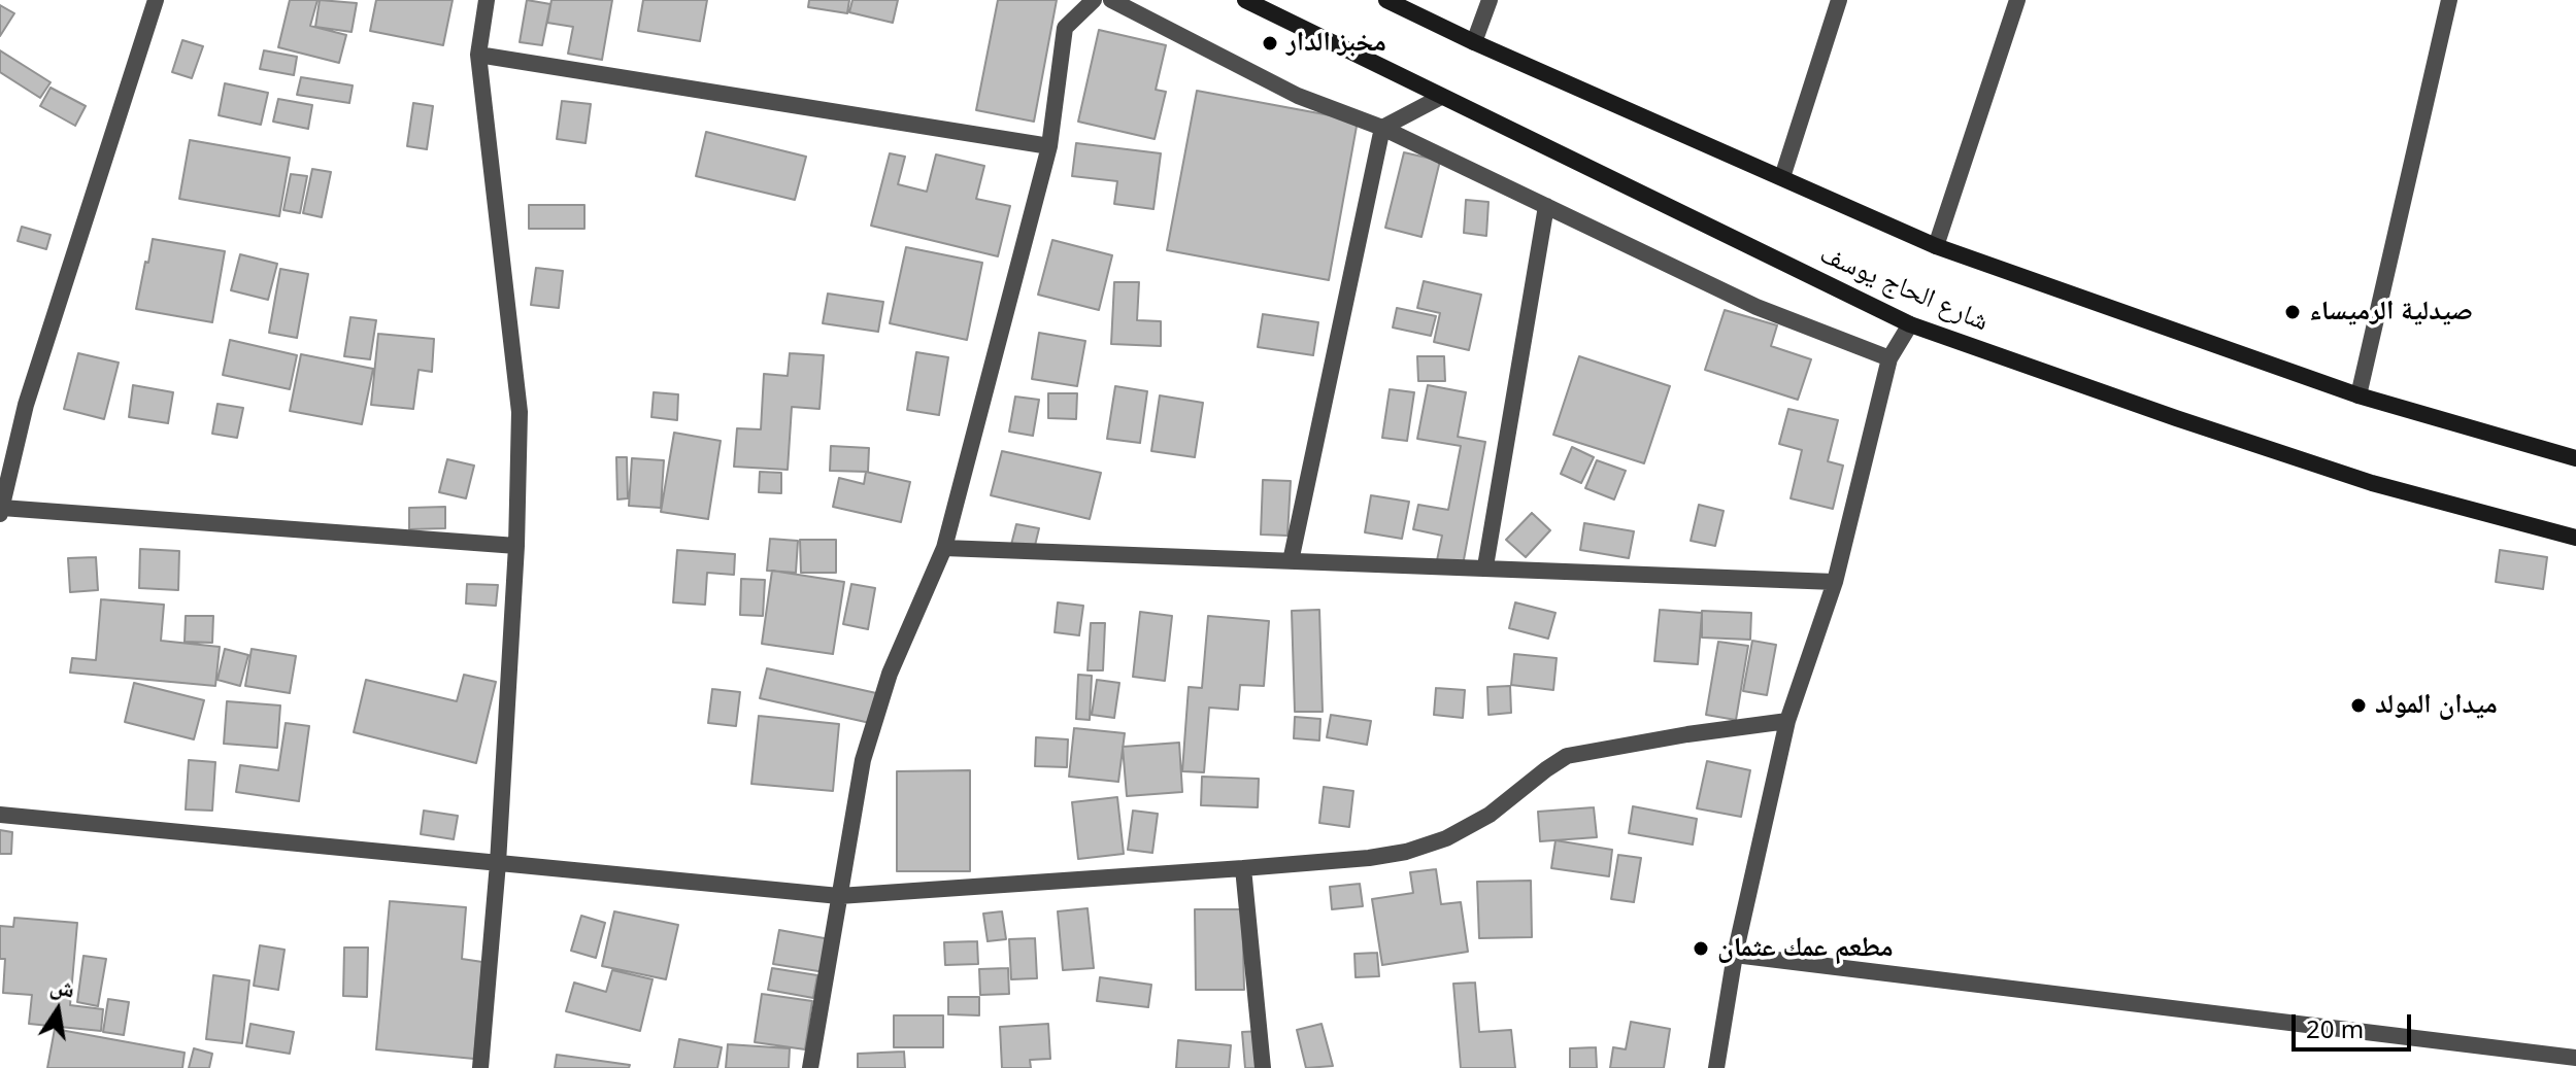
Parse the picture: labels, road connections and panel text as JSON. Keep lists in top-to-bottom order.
{
  "streets": {
    "main road": ["شارع الحاج يوسف"]
  },
  "places": [
    "مخبز الدار",
    "صيدلية الرميساء",
    "ميدان المولد",
    "مطعم عمك عثمان"
  ],
  "scale_bar": "20 m",
  "north": "top"
}
